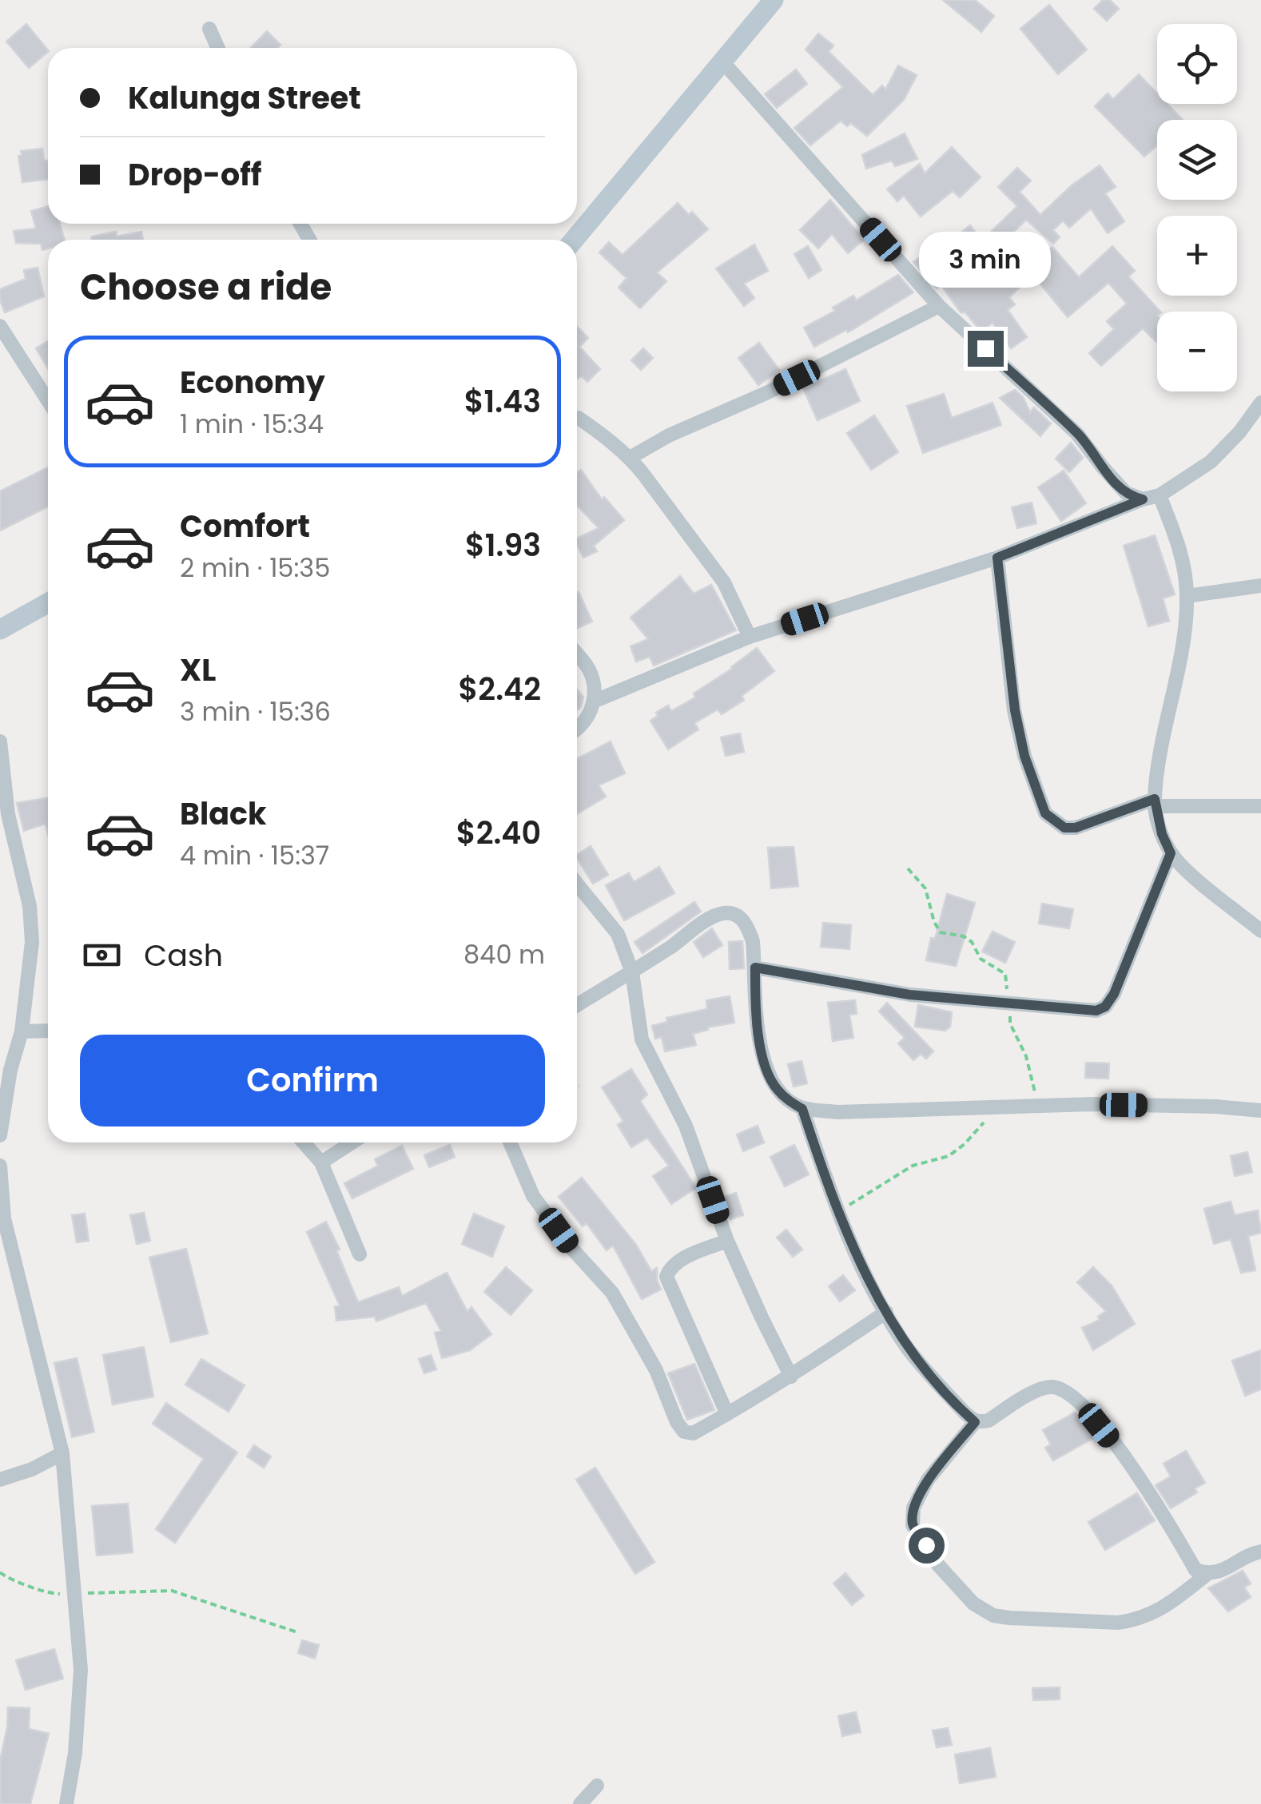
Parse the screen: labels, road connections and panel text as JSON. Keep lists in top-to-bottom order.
{
  "page": {
    "map_buttons": ["+", "−"],
    "banner": ["Kalunga Street", "Drop-off"],
    "bubble": "3 min",
    "heading": "Choose a ride",
    "list": [
      {
        "name": "Economy",
        "note": "1 min · 15:34",
        "value": "$1.43"
      },
      {
        "name": "Comfort",
        "note": "2 min · 15:35",
        "value": "$1.93"
      },
      {
        "name": "XL",
        "note": "3 min · 15:36",
        "value": "$2.42"
      },
      {
        "name": "Black",
        "note": "4 min · 15:37",
        "value": "$2.40"
      }
    ],
    "pay": ["Cash", "840 m"],
    "buttons": "Confirm"
  }
}
